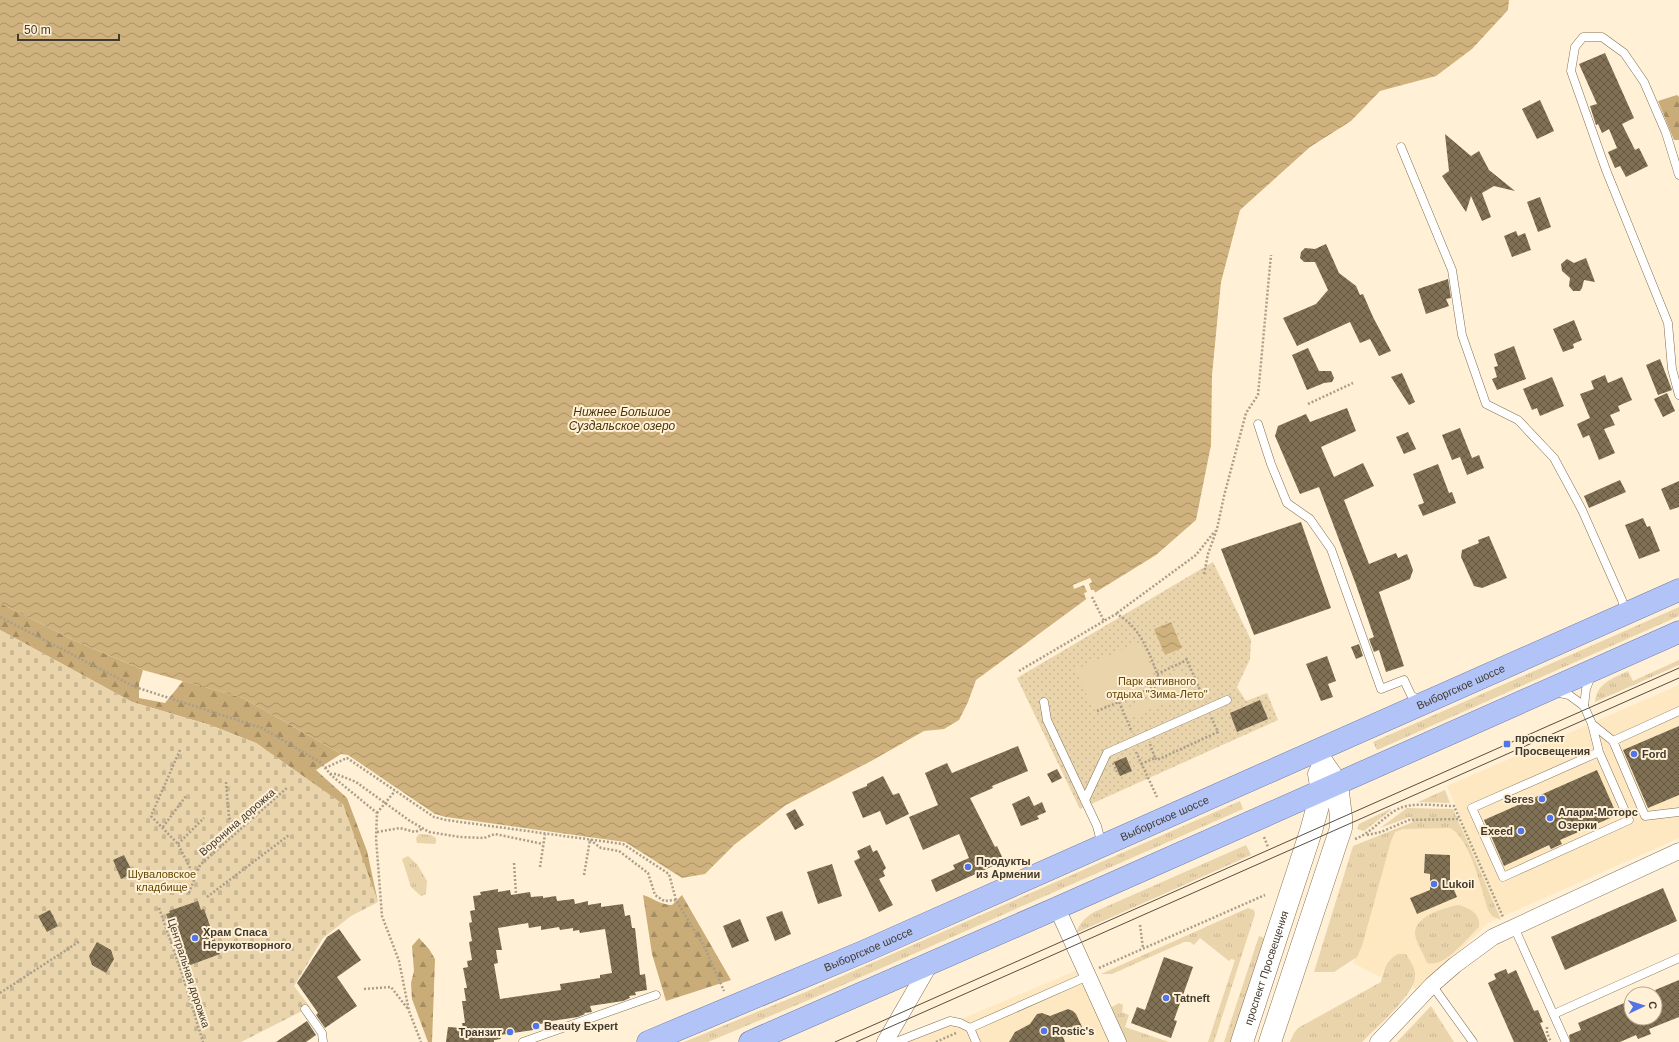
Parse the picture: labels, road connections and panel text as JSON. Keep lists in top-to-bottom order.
{
  "streets": {
    "main road": ["Выборгское шоссе", "проспект Просвещения"],
    "path": ["Воронина дорожка", "Центральная дорожка"]
  },
  "water": ["Нижнее Большое Суздальское озеро"],
  "parks": ["Парк активного отдыха \"Зима-Лето\"", "Шуваловское кладбище"],
  "places": {
    "transit": ["проспект Просвещения"],
    "other": [
      "Ford",
      "Seres",
      "Аларм-Моторс Озерки",
      "Exeed",
      "Продукты из Армении",
      "Lukoil",
      "Храм Спаса Нерукотворного",
      "Tatneft",
      "Beauty Expert",
      "Rostic's",
      "Транзит"
    ]
  },
  "scale_bar": "50 m",
  "north": "right"
}
